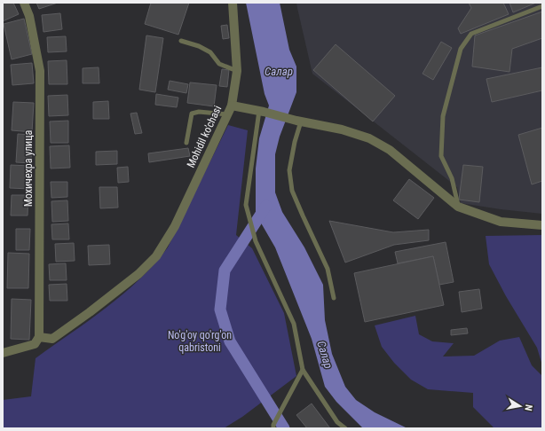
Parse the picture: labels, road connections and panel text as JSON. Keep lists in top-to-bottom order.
{
  "streets": {
    "street": ["Mohidil ko'chasi", "Мохичехра улица"]
  },
  "crossings": [
    ["Mohidil ko'chasi", "Мохичехра улица"]
  ],
  "water": ["Салар"],
  "parks": ["No'g'oy qo'rg'on qabristoni"],
  "north": "right"
}
